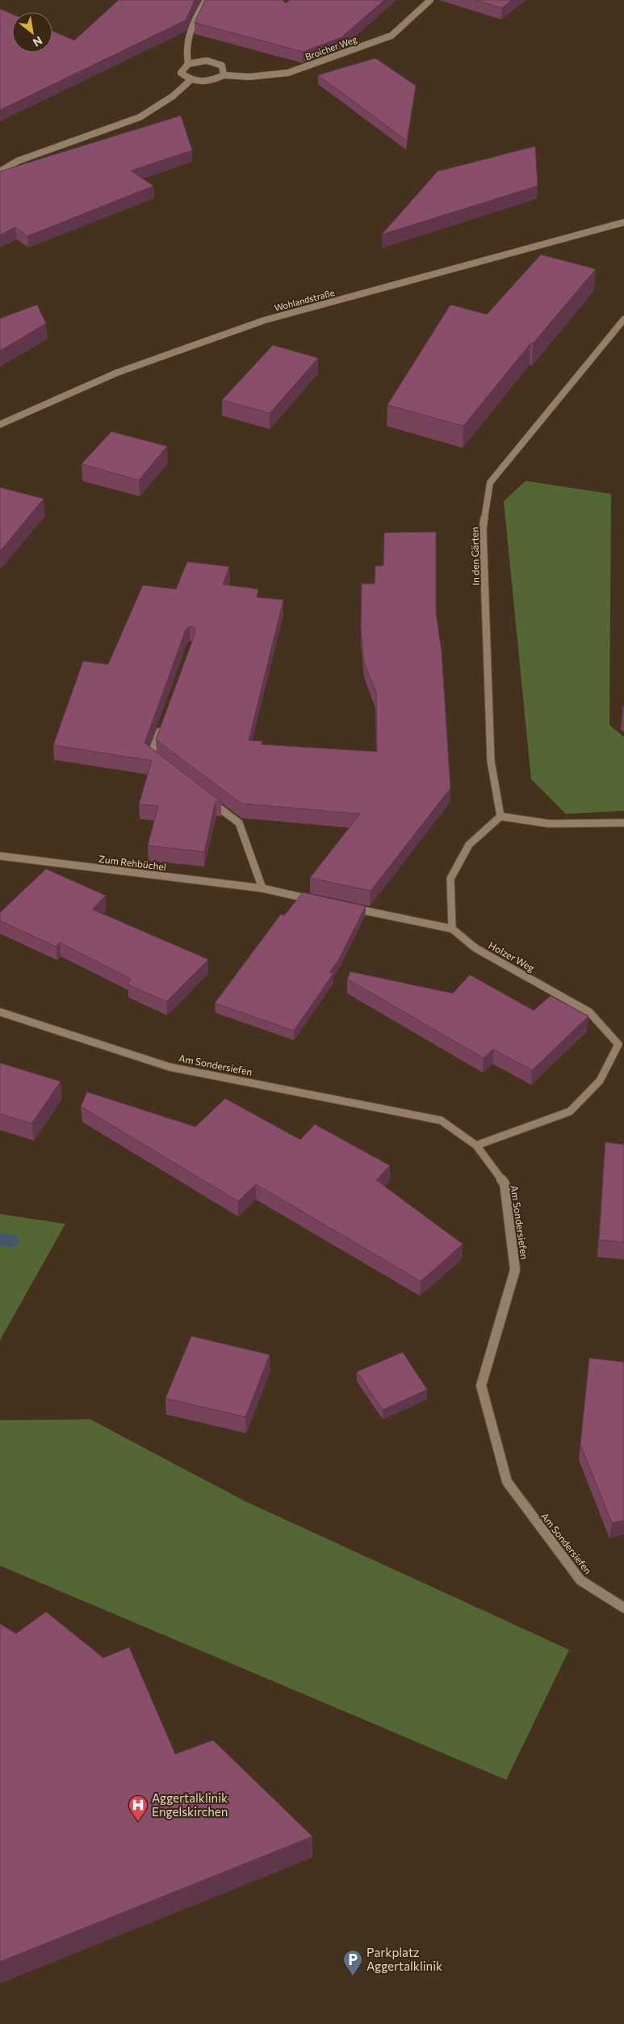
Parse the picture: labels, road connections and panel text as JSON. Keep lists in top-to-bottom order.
{
  "streets": {
    "street": [
      "Broicher Weg",
      "Wohlandstraße",
      "In den Gärten",
      "Zum Rehbüchel",
      "Holzer Weg",
      "Am Sondersiefen"
    ]
  },
  "crossings": [
    ["Holzer Weg", "Am Sondersiefen"]
  ],
  "places": {
    "hospital": ["Aggertalklinik Engelskirchen"],
    "parking": ["Parkplatz Aggertalklinik"]
  },
  "north": "bottom right"
}
